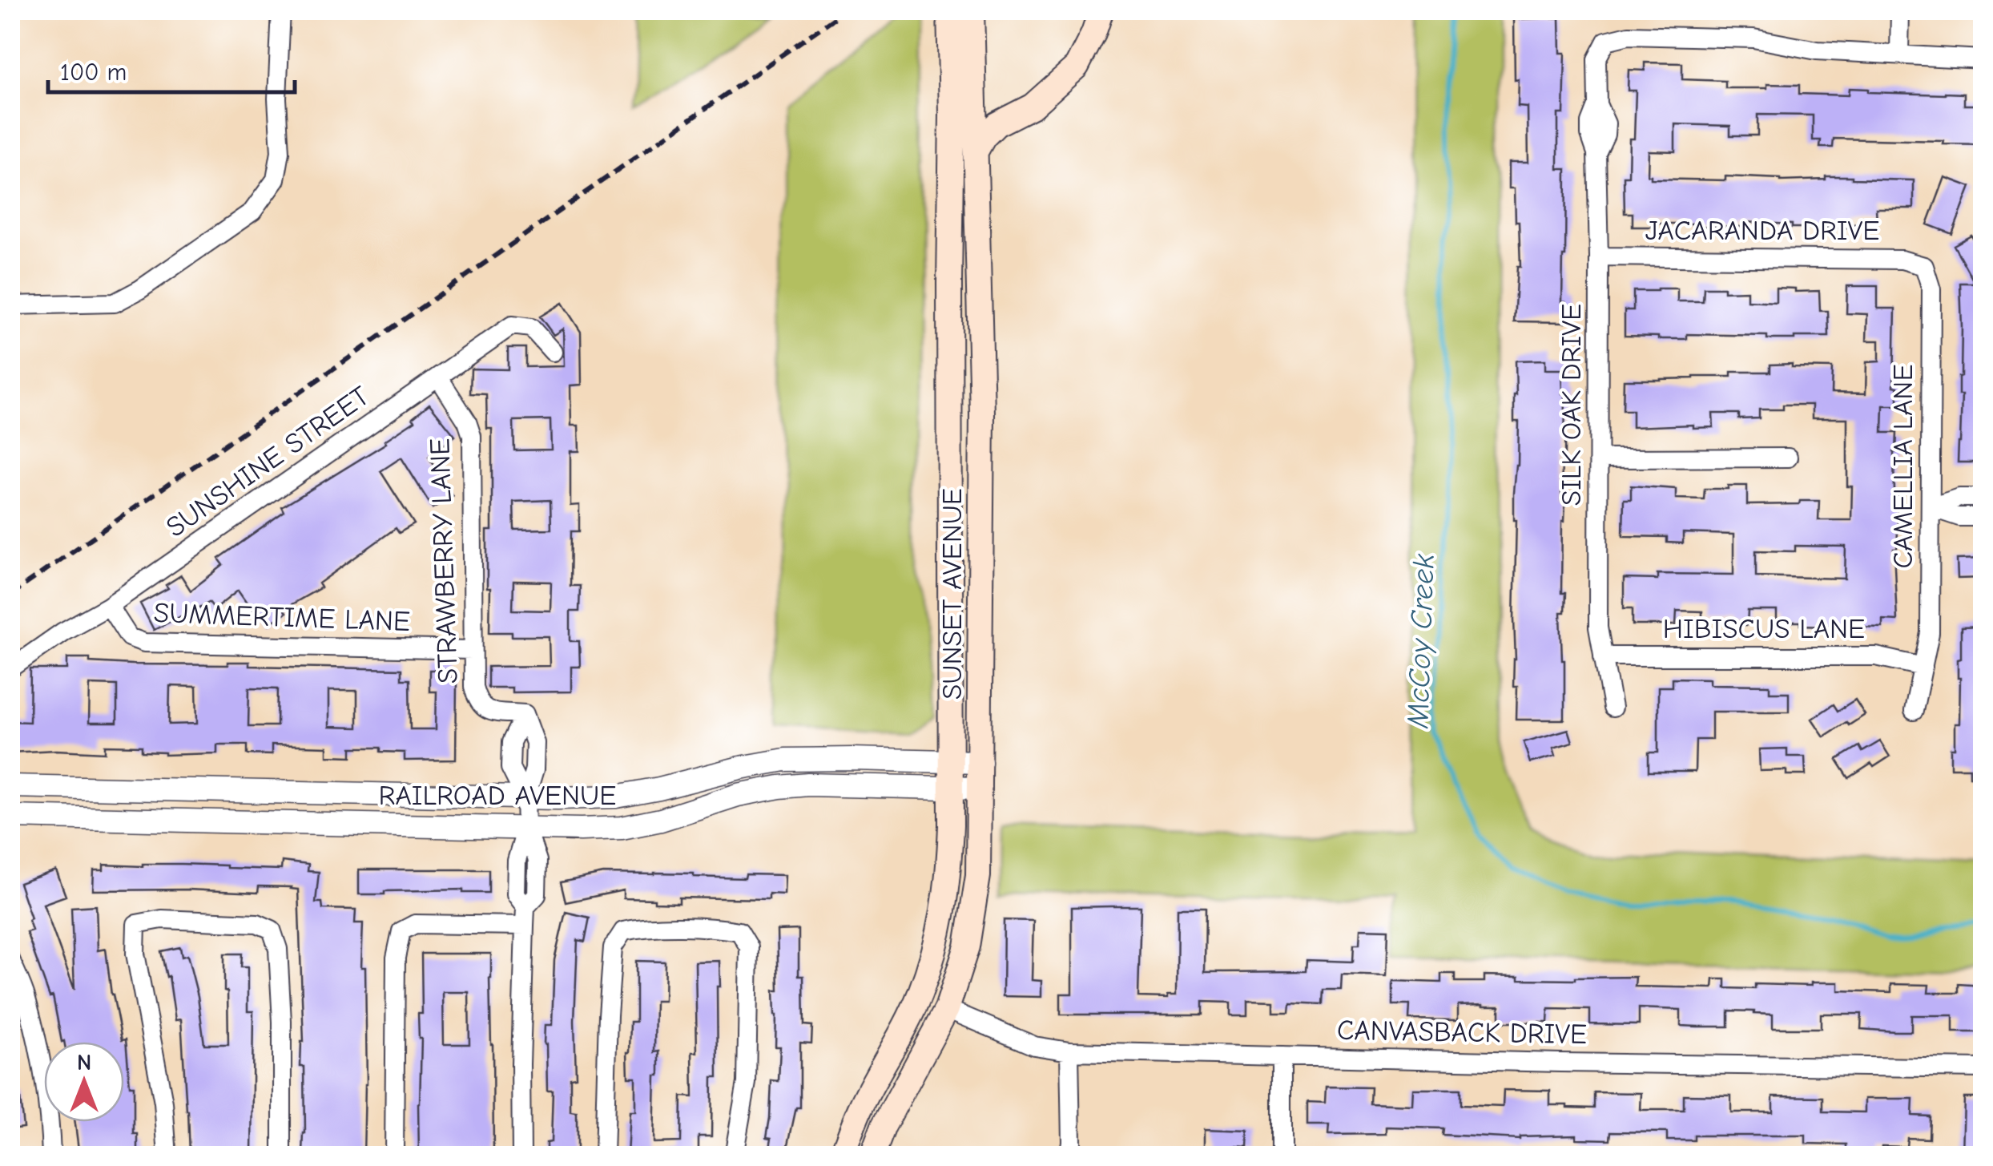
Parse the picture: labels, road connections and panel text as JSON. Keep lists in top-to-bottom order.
{
  "streets": {
    "main road": ["SUNSET AVENUE"],
    "street": [
      "JACARANDA DRIVE",
      "SILK OAK DRIVE",
      "SUNSHINE STREET",
      "CAMELLIA LANE",
      "STRAWBERRY LANE",
      "SUMMERTIME LANE",
      "HIBISCUS LANE",
      "RAILROAD AVENUE",
      "CANVASBACK DRIVE"
    ]
  },
  "crossings": [
    ["JACARANDA DRIVE", "SILK OAK DRIVE"],
    ["JACARANDA DRIVE", "CAMELLIA LANE"],
    ["SILK OAK DRIVE", "HIBISCUS LANE"],
    ["SUNSHINE STREET", "STRAWBERRY LANE"],
    ["SUNSHINE STREET", "SUMMERTIME LANE"],
    ["CAMELLIA LANE", "HIBISCUS LANE"],
    ["STRAWBERRY LANE", "SUMMERTIME LANE"],
    ["STRAWBERRY LANE", "RAILROAD AVENUE"],
    ["SUNSET AVENUE", "RAILROAD AVENUE"],
    ["SUNSET AVENUE", "CANVASBACK DRIVE"]
  ],
  "water": ["McCoy Creek"],
  "scale_bar": "100 m",
  "north": "top"
}
